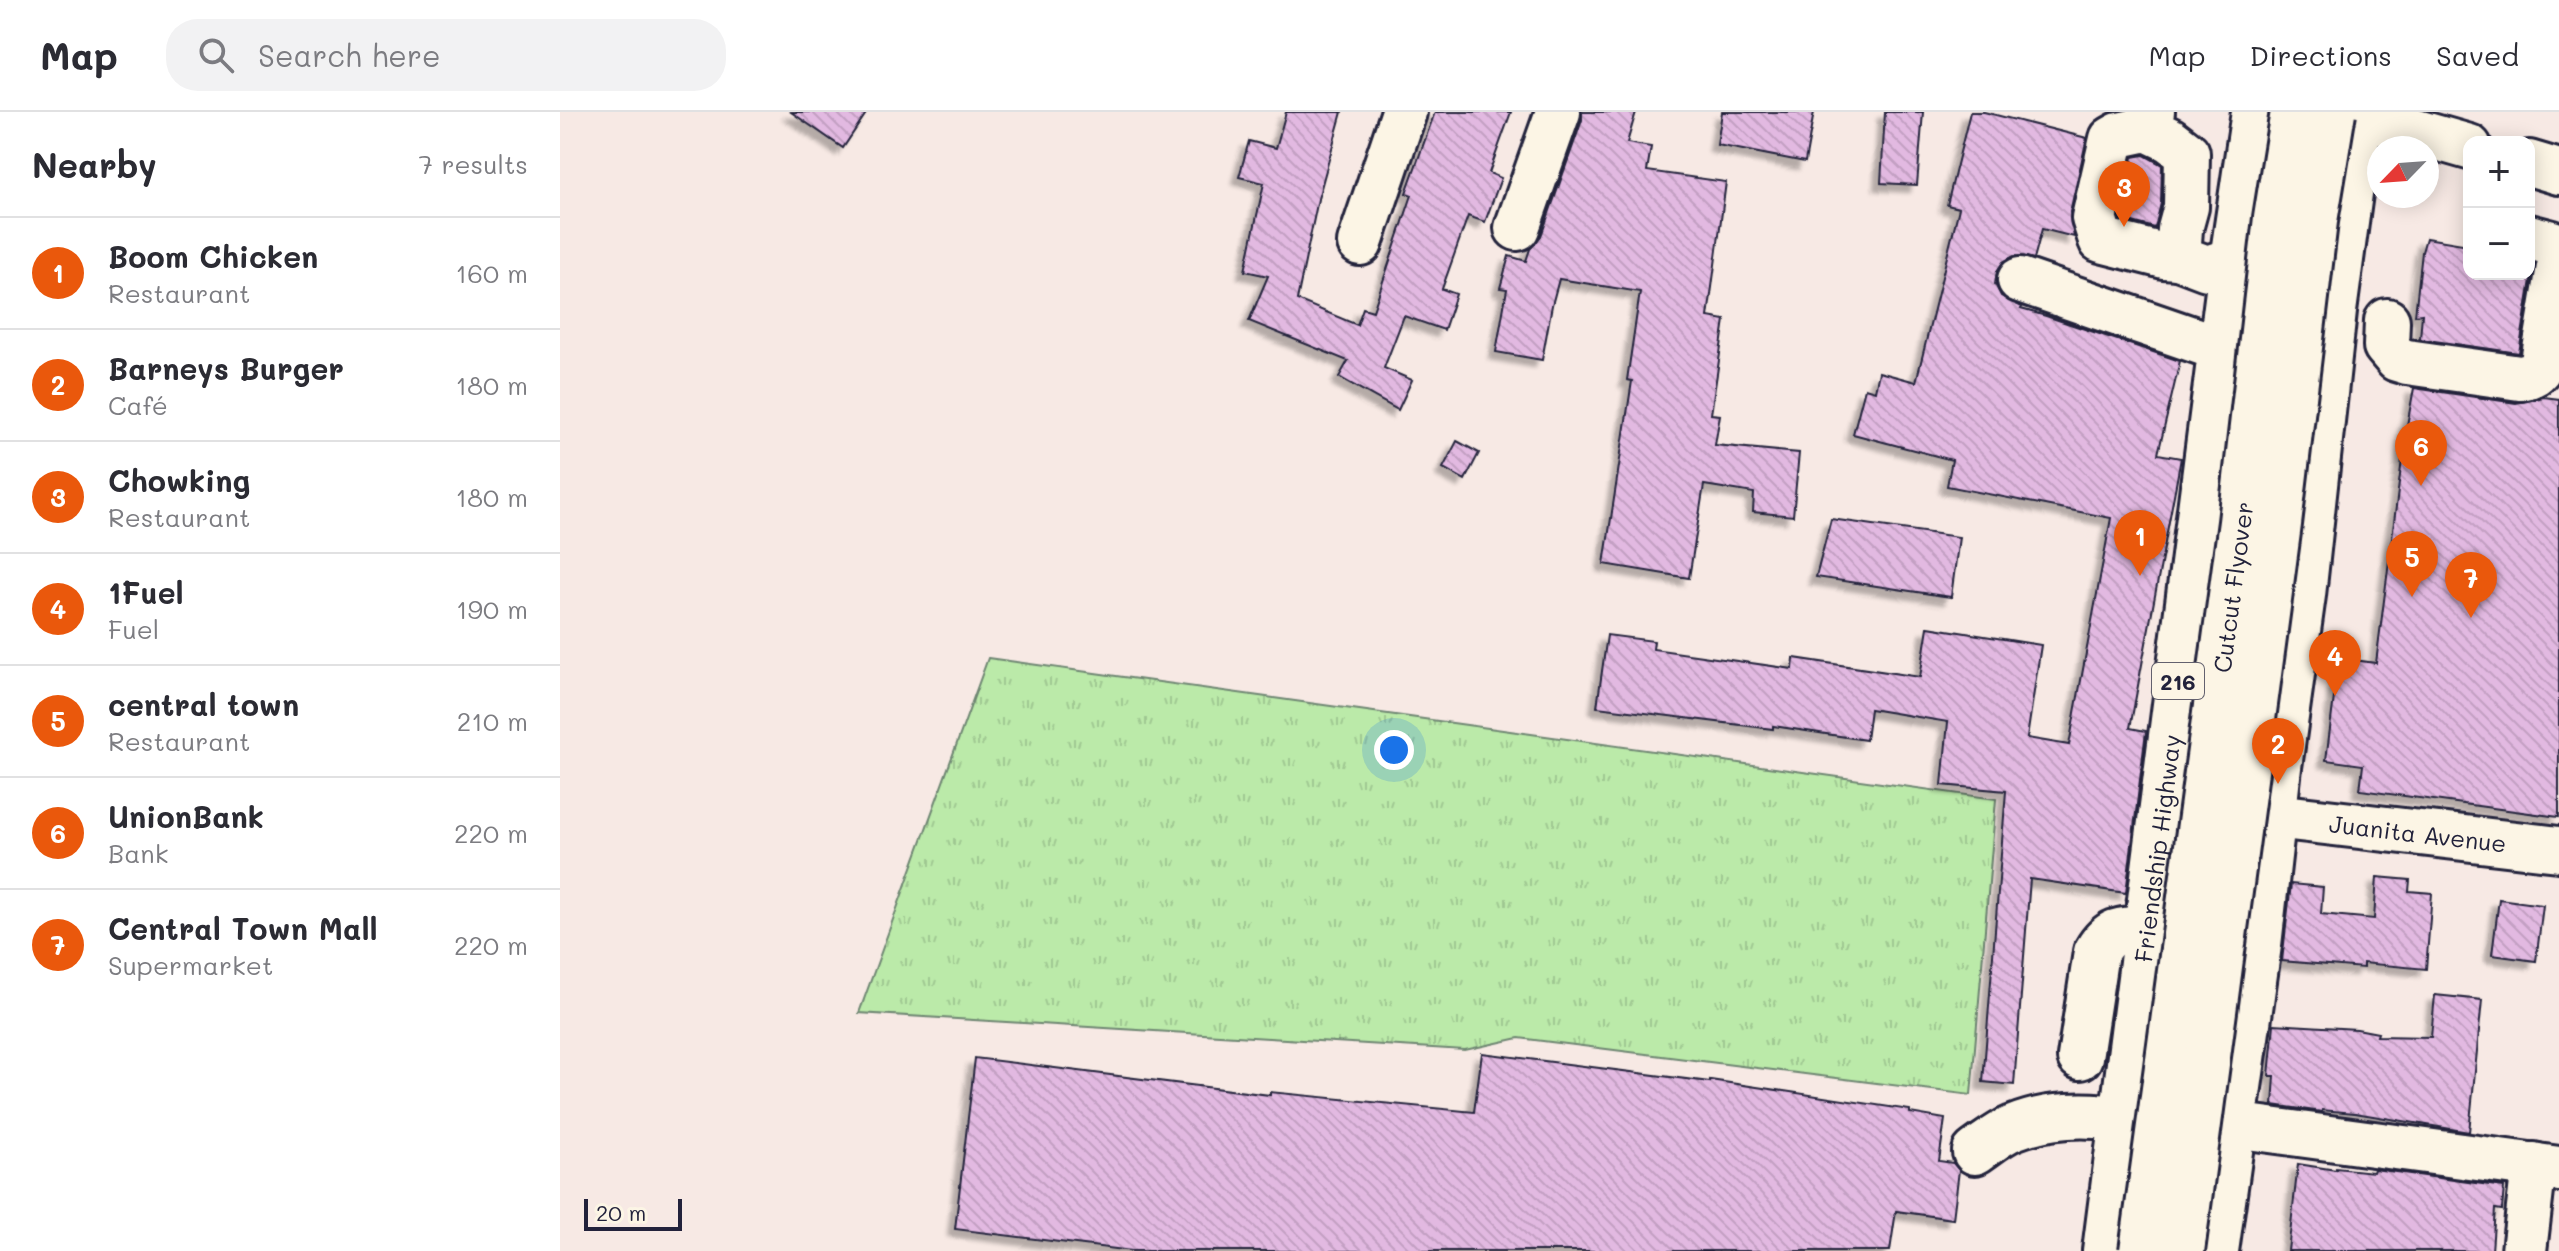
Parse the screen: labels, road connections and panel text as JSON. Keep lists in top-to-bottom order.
{
  "streets": {
    "main road": [
      "Cutcut Flyover",
      "216",
      "Juanita Avenue",
      "Friendship Highway"
    ]
  },
  "scale_bar": "20 m",
  "north": "bottom left",
  "page": {
    "header": "Map",
    "search": "Search here",
    "nav": ["Map", "Directions", "Saved"],
    "heading": ["Nearby", "7 results"],
    "map_buttons": ["+", "−"],
    "pins": [
      "3",
      "6",
      "1",
      "5",
      "7",
      "4",
      "2"
    ],
    "list": [
      {
        "mark": "1",
        "name": "Boom Chicken",
        "note": "Restaurant",
        "value": "160 m"
      },
      {
        "mark": "2",
        "name": "Barneys Burger",
        "note": "Café",
        "value": "180 m"
      },
      {
        "mark": "3",
        "name": "Chowking",
        "note": "Restaurant",
        "value": "180 m"
      },
      {
        "mark": "4",
        "name": "1Fuel",
        "note": "Fuel",
        "value": "190 m"
      },
      {
        "mark": "5",
        "name": "central town",
        "note": "Restaurant",
        "value": "210 m"
      },
      {
        "mark": "6",
        "name": "UnionBank",
        "note": "Bank",
        "value": "220 m"
      },
      {
        "mark": "7",
        "name": "Central Town Mall",
        "note": "Supermarket",
        "value": "220 m"
      }
    ],
    "scale": "20 m"
  }
}
